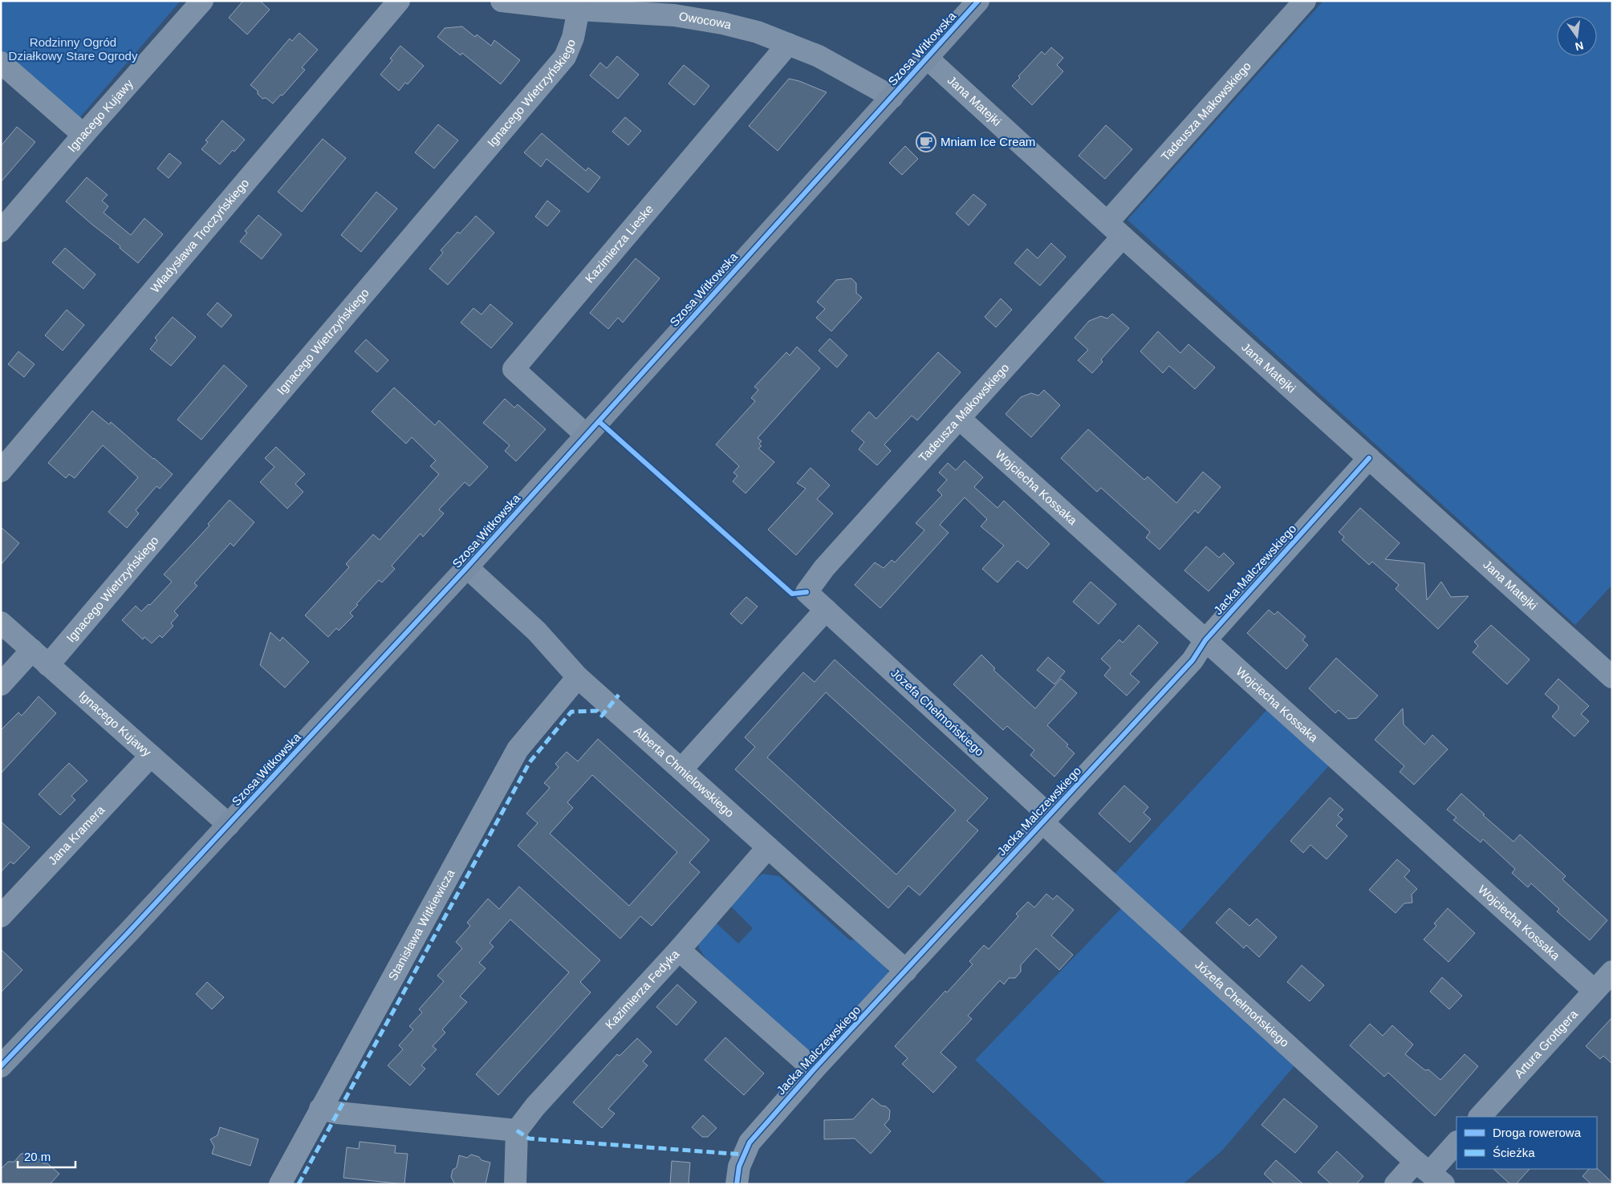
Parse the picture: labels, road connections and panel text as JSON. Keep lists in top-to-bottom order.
{
  "streets": {
    "street": [
      "Owocowa",
      "Szosa Witkowska",
      "Ignacego Wietrzyńskiego",
      "Jana Matejki",
      "Tadeusza Makowskiego",
      "Ignacego Kujawy",
      "Władysława Troczyńskiego",
      "Kazimierza Lieske",
      "Wojciecha Kossaka",
      "Jacka Malczewskiego",
      "Józefa Chełmońskiego",
      "Alberta Chmielowskiego",
      "Jana Kramera",
      "Stanisława Witkiewicza",
      "Kazimierza Fedyka",
      "Artura Grottgera"
    ]
  },
  "crossings": [
    ["Owocowa", "Szosa Witkowska"],
    ["Owocowa", "Ignacego Wietrzyńskiego"],
    ["Owocowa", "Kazimierza Lieske"],
    ["Szosa Witkowska", "Jana Matejki"],
    ["Szosa Witkowska", "Ignacego Kujawy"],
    ["Szosa Witkowska", "Kazimierza Lieske"],
    ["Szosa Witkowska", "Alberta Chmielowskiego"],
    ["Ignacego Wietrzyńskiego", "Ignacego Kujawy"],
    ["Jana Matejki", "Tadeusza Makowskiego"],
    ["Jana Matejki", "Jacka Malczewskiego"],
    ["Tadeusza Makowskiego", "Wojciecha Kossaka"],
    ["Tadeusza Makowskiego", "Józefa Chełmońskiego"],
    ["Ignacego Kujawy", "Jana Kramera"],
    ["Wojciecha Kossaka", "Jacka Malczewskiego"],
    ["Wojciecha Kossaka", "Artura Grottgera"],
    ["Jacka Malczewskiego", "Józefa Chełmońskiego"],
    ["Jacka Malczewskiego", "Alberta Chmielowskiego"],
    ["Alberta Chmielowskiego", "Stanisława Witkiewicza"],
    ["Alberta Chmielowskiego", "Kazimierza Fedyka"]
  ],
  "parks": ["Rodzinny Ogród Działkowy Stare Ogrody"],
  "places": {
    "cafe": ["Mniam Ice Cream"]
  },
  "legend": ["Droga rowerowa", "Ścieżka"],
  "scale_bar": "20 m",
  "north": "bottom"
}
